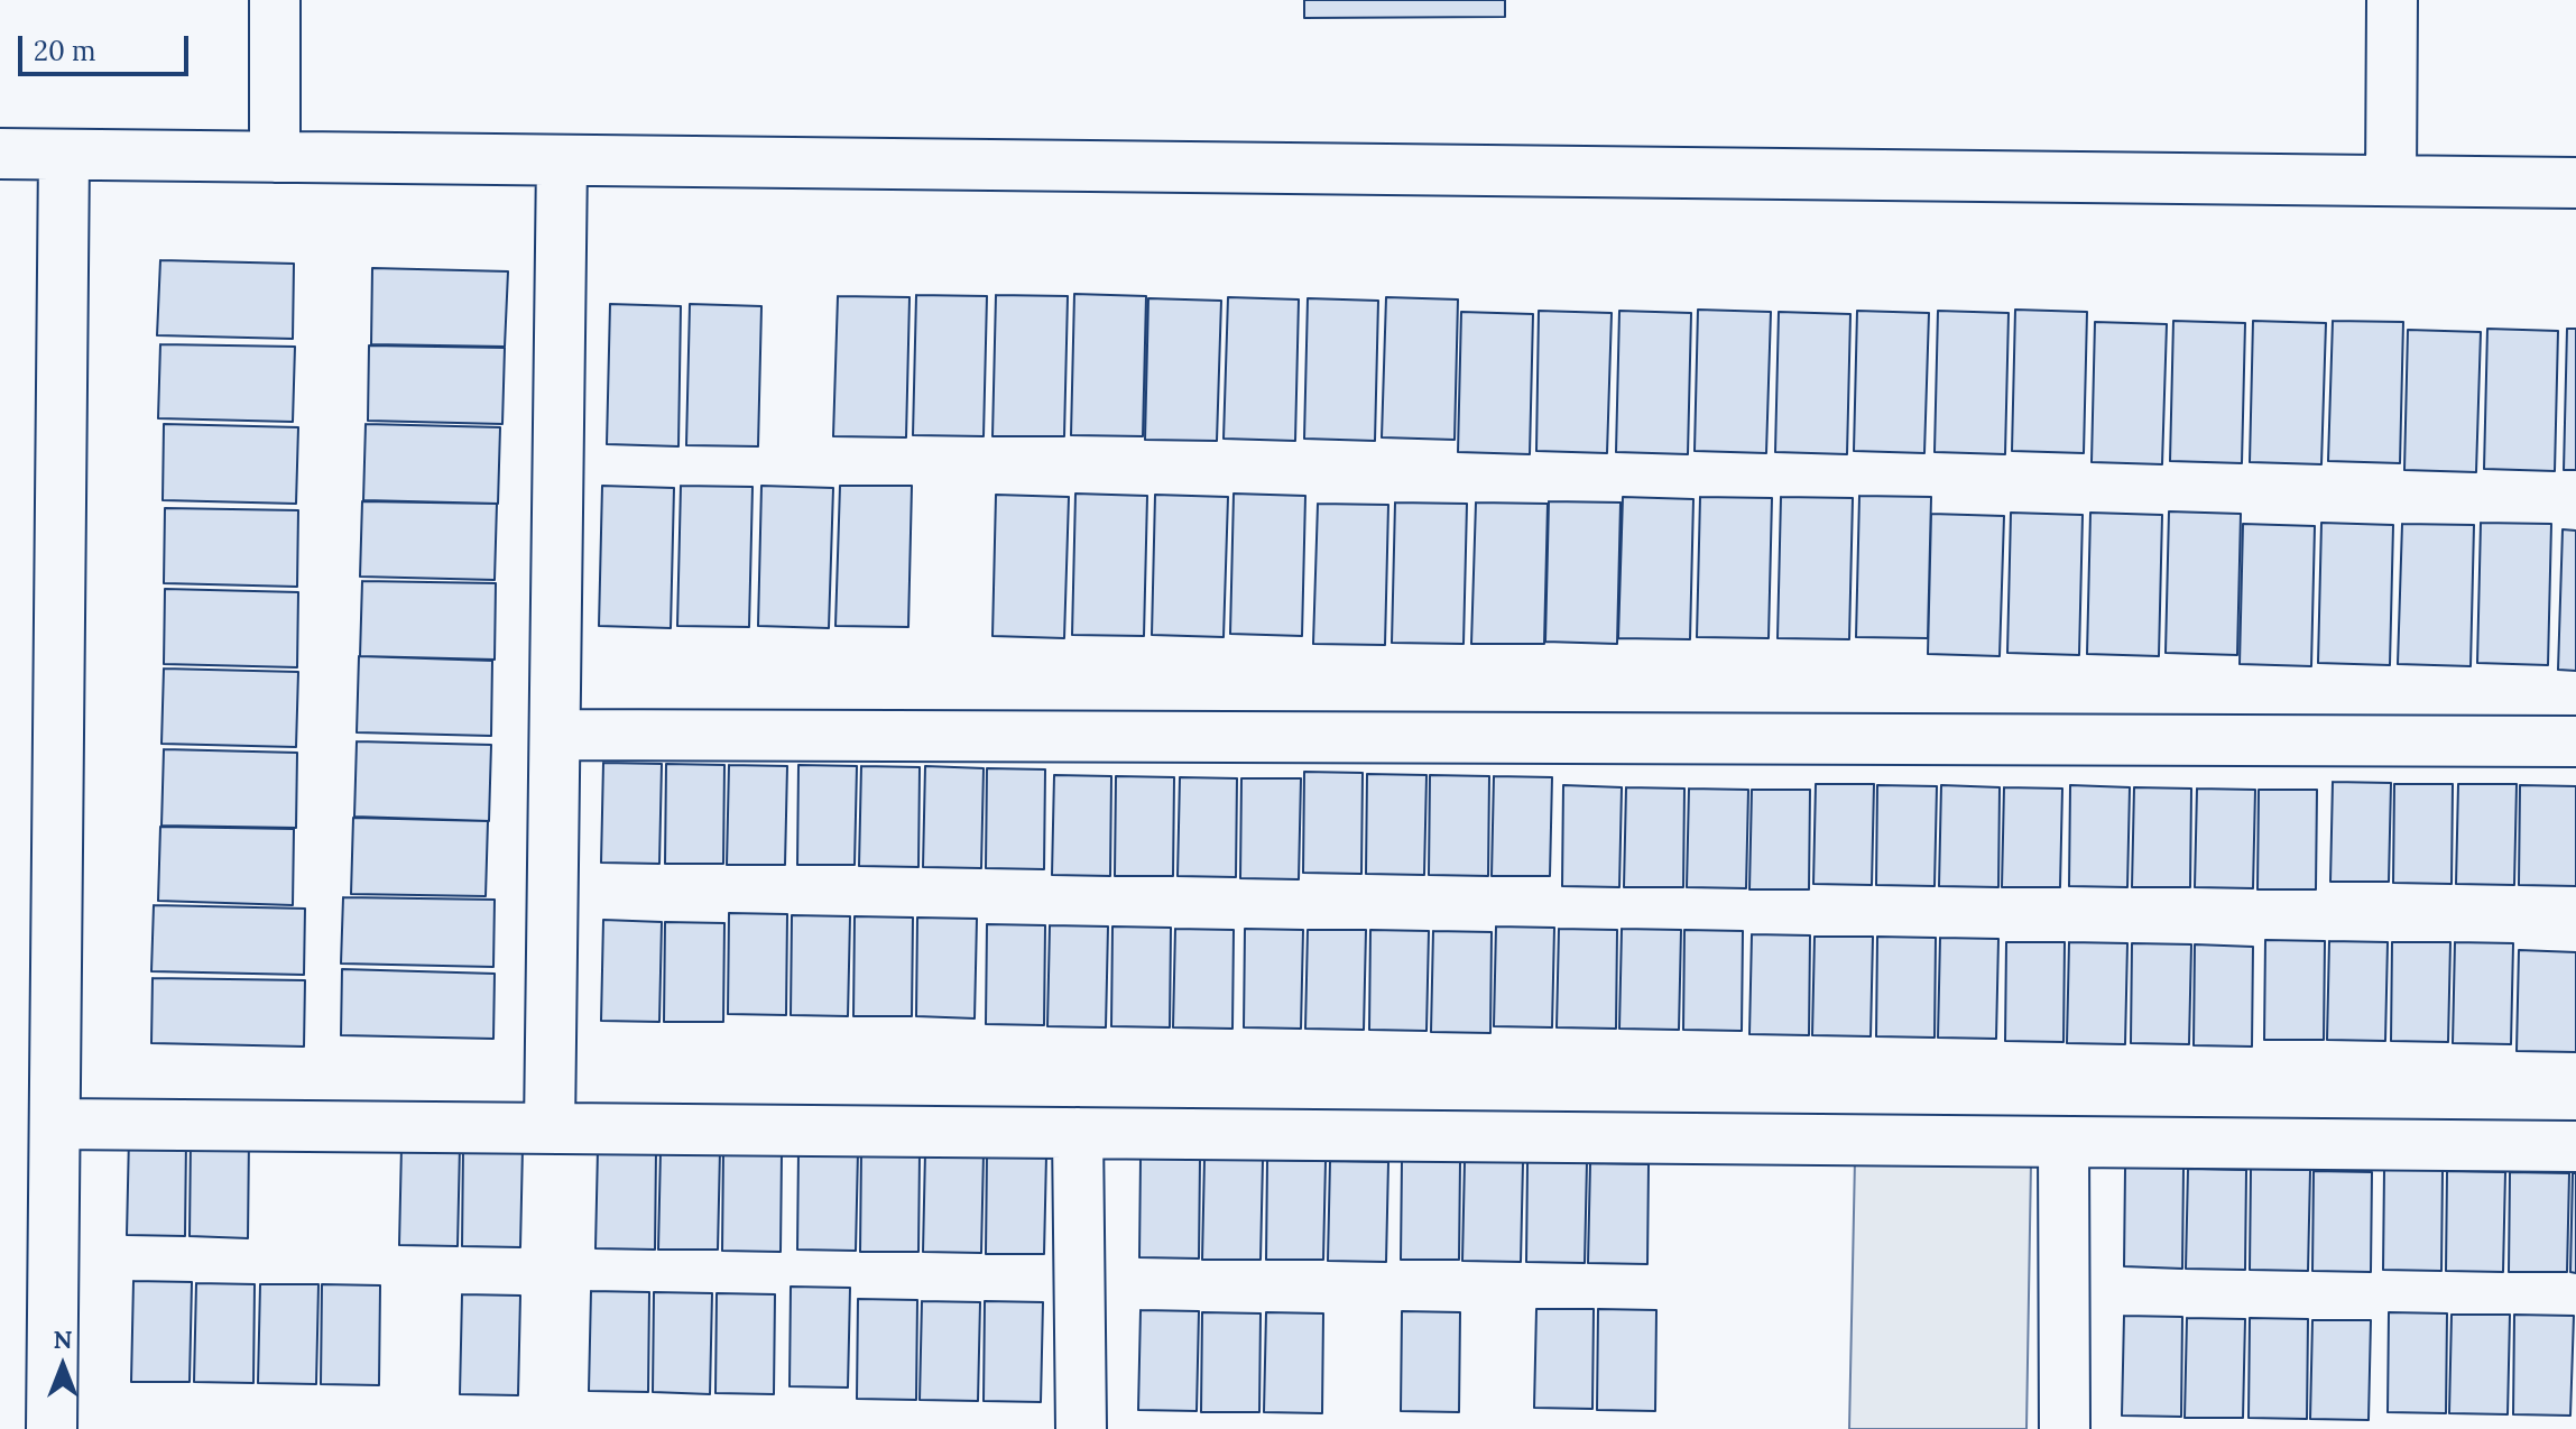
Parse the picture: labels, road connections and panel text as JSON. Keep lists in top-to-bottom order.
{
  "scale_bar": "20 m",
  "north": "top"
}
